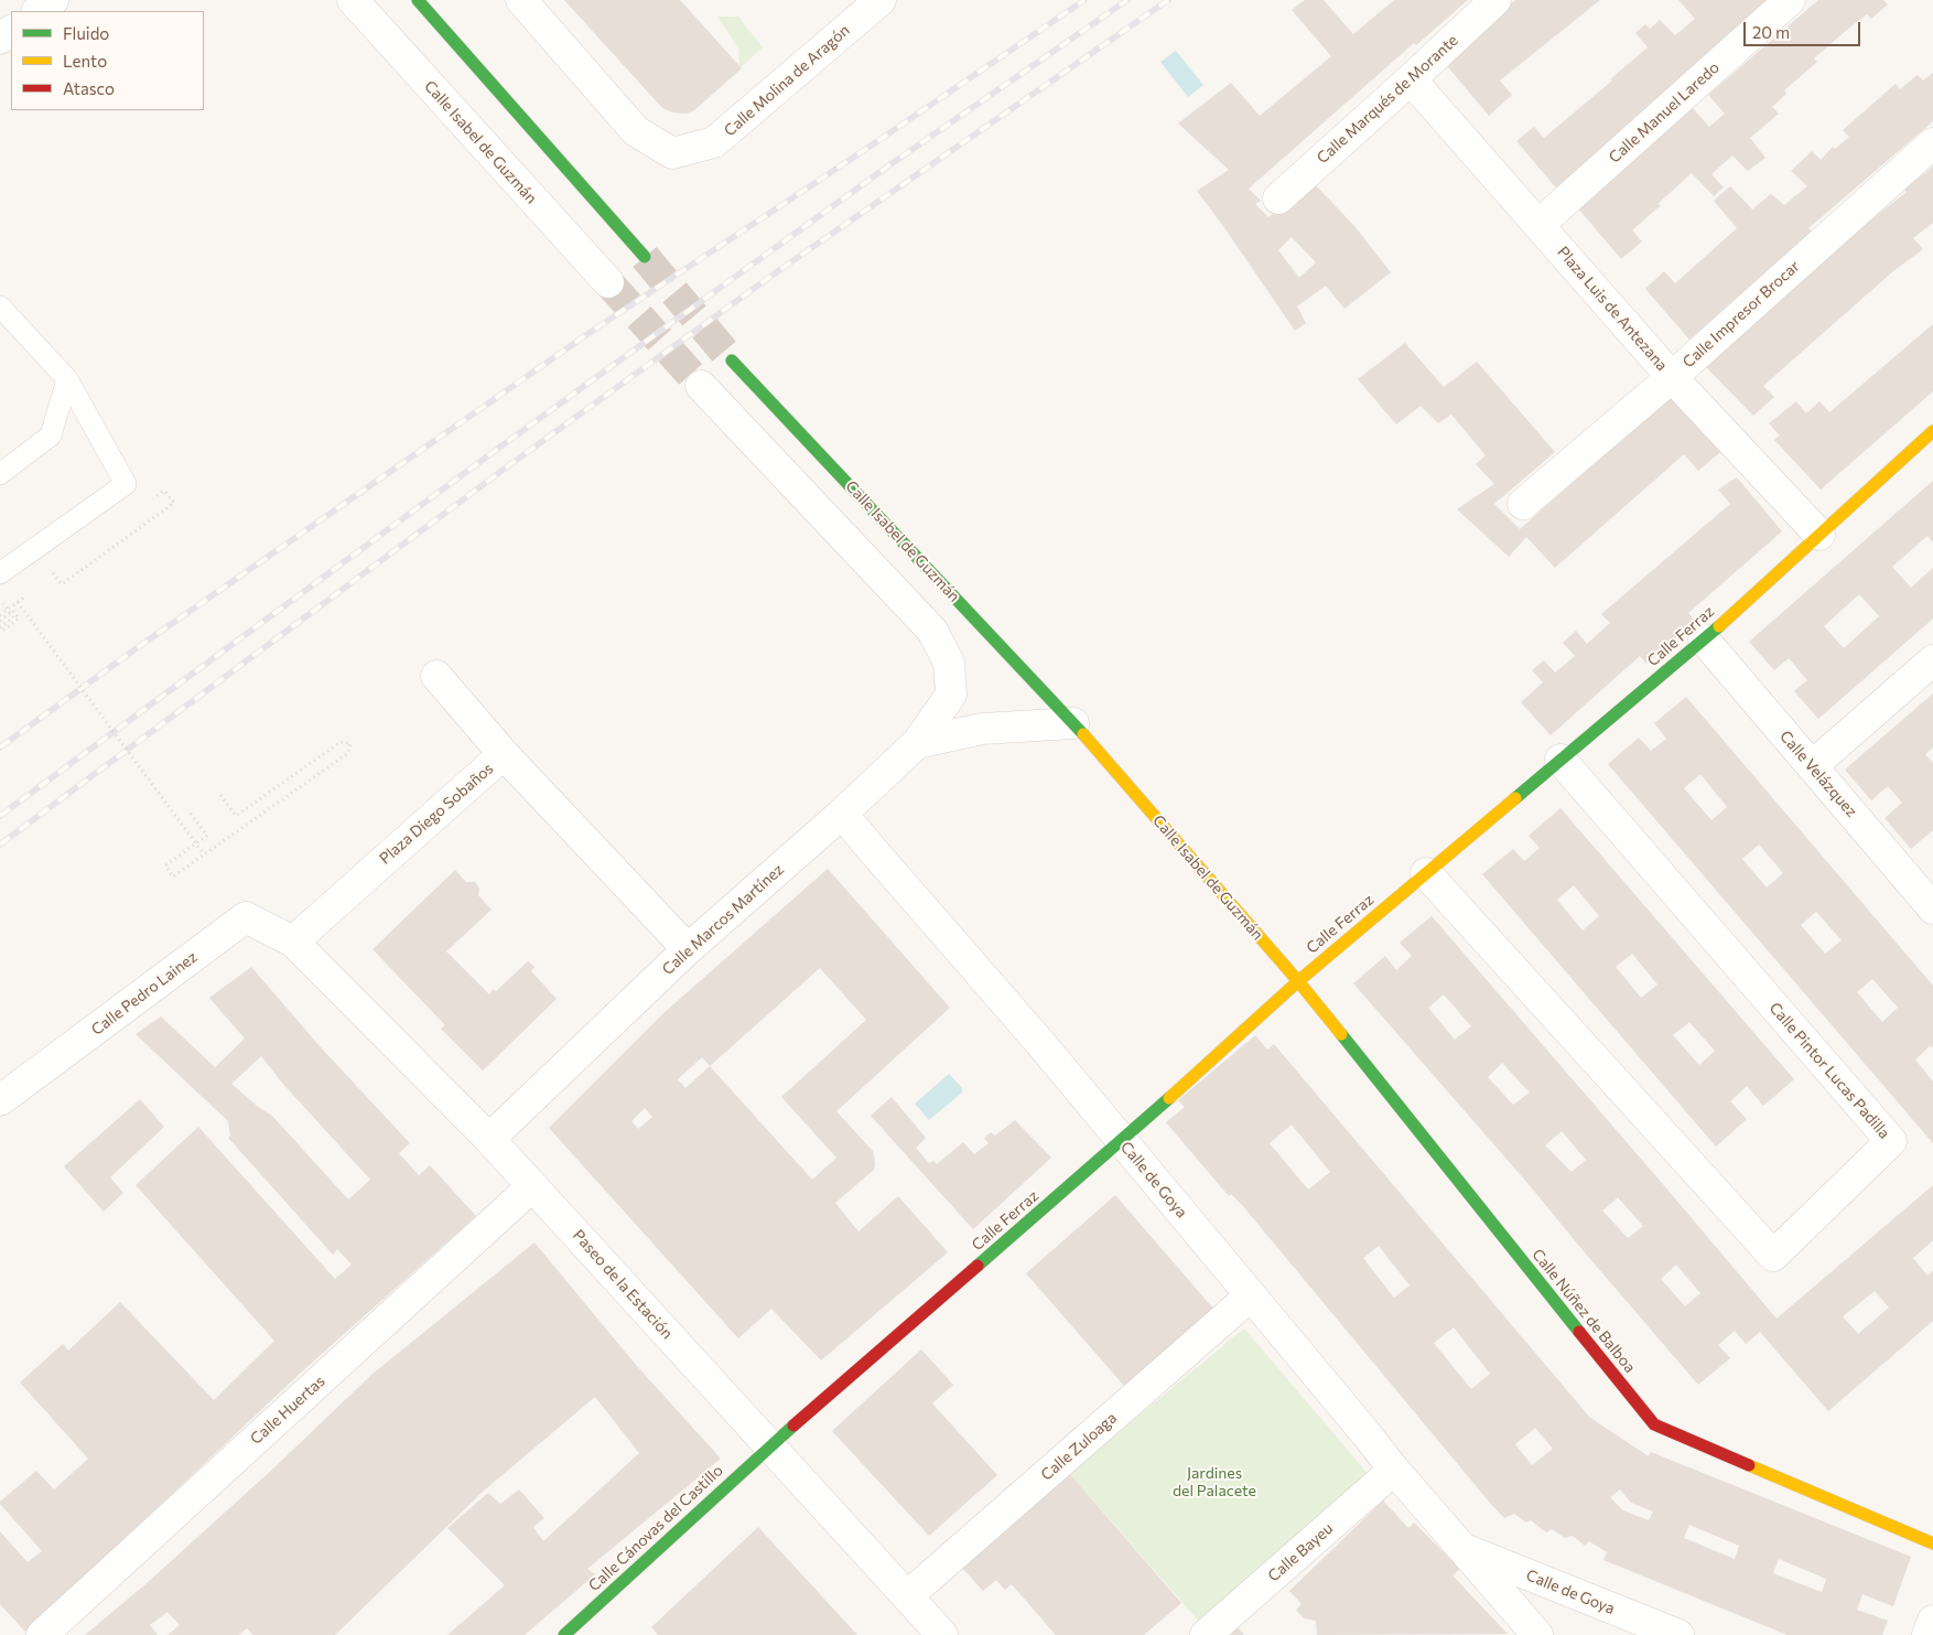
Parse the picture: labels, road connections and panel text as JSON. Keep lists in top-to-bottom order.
{
  "streets": {
    "street": [
      "Calle Molina de Aragón",
      "Calle Marqués de Morante",
      "Calle Manuel Laredo",
      "Calle Isabel de Guzmán",
      "Plaza Luis de Antezana",
      "Calle Impresor Brocar",
      "Calle Ferraz",
      "Calle Velázquez",
      "Plaza Diego Sobaños",
      "Calle Marcos Martínez",
      "Calle Pedro Lainez",
      "Calle Pintor Lucas Padilla",
      "Calle de Goya",
      "Paseo de la Estación",
      "Calle Núñez de Balboa",
      "Calle Huertas",
      "Calle Zuloaga",
      "Calle Cánovas del Castillo",
      "Calle Bayeu"
    ]
  },
  "crossings": [
    ["Calle Marqués de Morante", "Plaza Luis de Antezana"],
    ["Calle Manuel Laredo", "Plaza Luis de Antezana"],
    ["Calle Isabel de Guzmán", "Calle Ferraz"],
    ["Calle Isabel de Guzmán", "Calle Núñez de Balboa"],
    ["Plaza Luis de Antezana", "Calle Impresor Brocar"],
    ["Plaza Luis de Antezana", "Calle Ferraz"],
    ["Calle Ferraz", "Calle Velázquez"],
    ["Calle Ferraz", "Calle Pintor Lucas Padilla"],
    ["Calle Ferraz", "Calle de Goya"],
    ["Calle Ferraz", "Paseo de la Estación"],
    ["Calle Ferraz", "Calle Núñez de Balboa"],
    ["Calle Ferraz", "Calle Cánovas del Castillo"],
    ["Plaza Diego Sobaños", "Calle Marcos Martínez"],
    ["Plaza Diego Sobaños", "Calle Pedro Lainez"],
    ["Plaza Diego Sobaños", "Paseo de la Estación"],
    ["Calle Marcos Martínez", "Calle de Goya"],
    ["Calle Marcos Martínez", "Paseo de la Estación"],
    ["Calle Pedro Lainez", "Paseo de la Estación"],
    ["Calle de Goya", "Calle Zuloaga"],
    ["Calle de Goya", "Calle Bayeu"],
    ["Paseo de la Estación", "Calle Huertas"],
    ["Paseo de la Estación", "Calle Zuloaga"],
    ["Paseo de la Estación", "Calle Cánovas del Castillo"]
  ],
  "parks": ["Jardines del Palacete"],
  "legend": ["Fluido", "Lento", "Atasco"],
  "scale_bar": "20 m"
}
